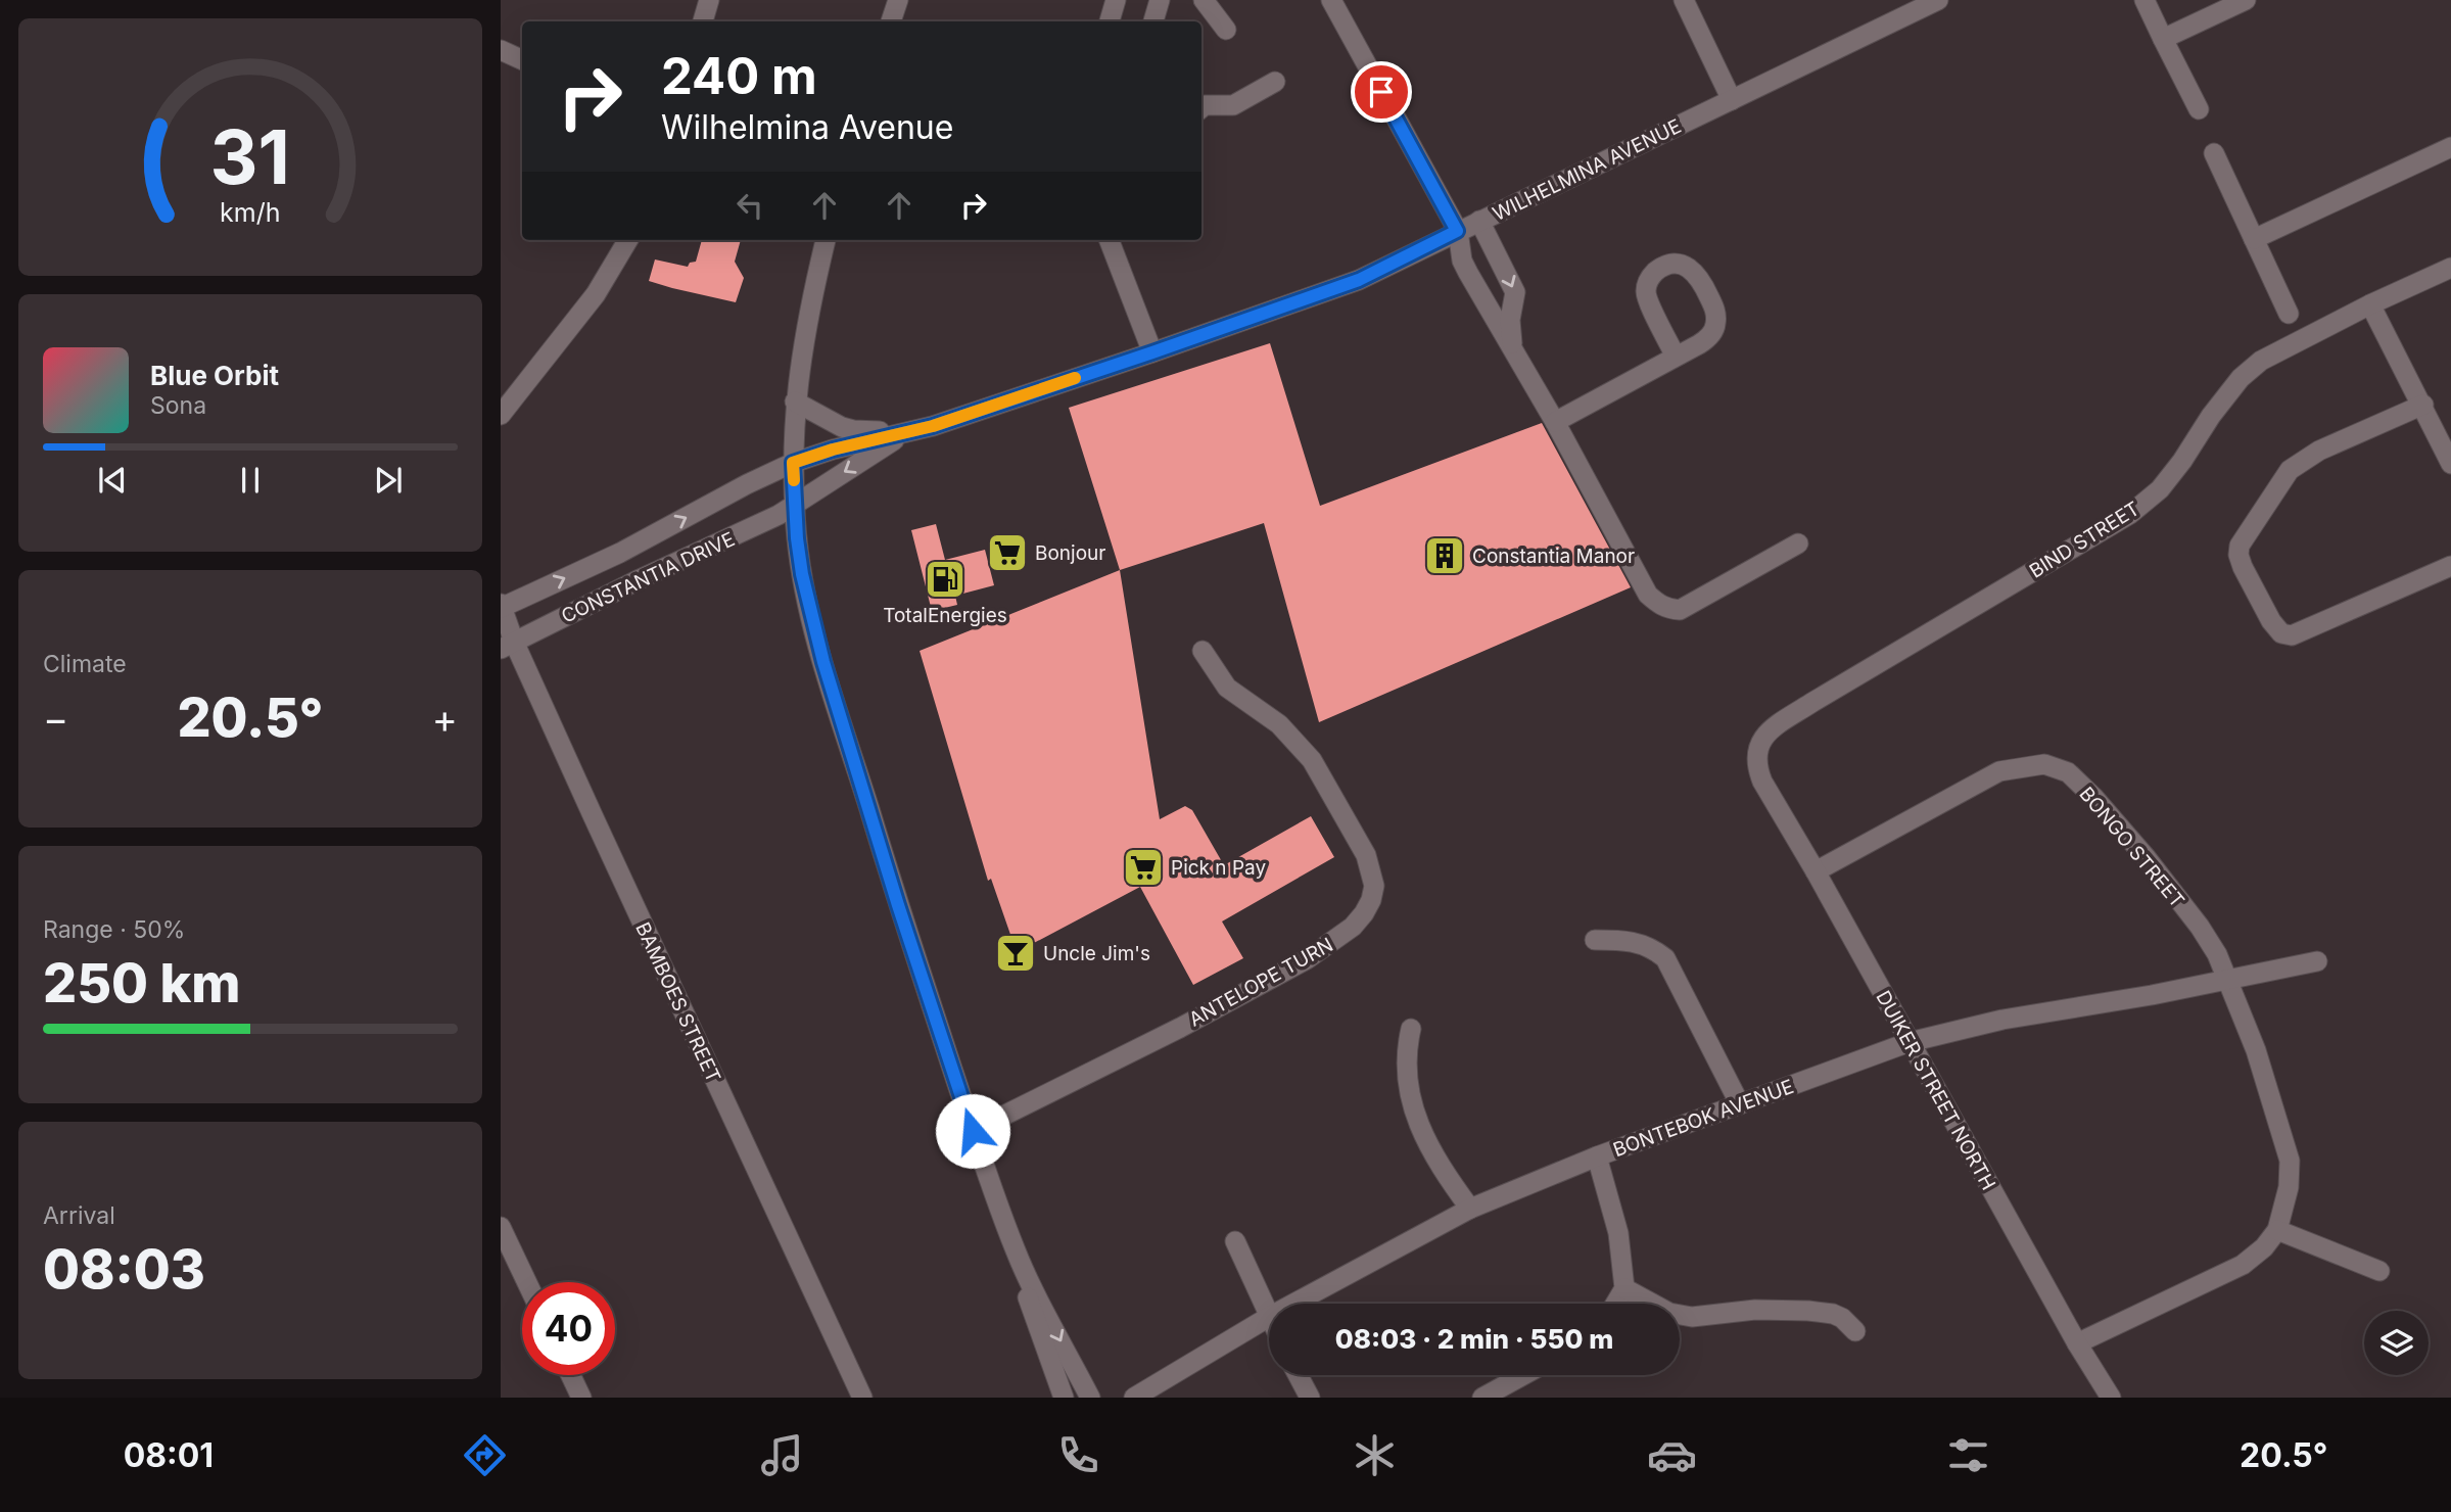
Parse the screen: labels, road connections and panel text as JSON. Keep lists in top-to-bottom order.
{
  "streets": {
    "street": [
      "WILHELMINA AVENUE",
      "BIND STREET",
      "CONSTANTIA DRIVE",
      "BONGO STREET",
      "ANTELOPE TURN",
      "BAMBOES STREET",
      "DUIKER STREET NORTH",
      "BONTEBOK AVENUE"
    ]
  },
  "crossings": [
    ["WILHELMINA AVENUE", "CONSTANTIA DRIVE"],
    ["BIND STREET", "DUIKER STREET NORTH"],
    ["CONSTANTIA DRIVE", "BAMBOES STREET"],
    ["BONGO STREET", "DUIKER STREET NORTH"],
    ["BONGO STREET", "BONTEBOK AVENUE"],
    ["DUIKER STREET NORTH", "BONTEBOK AVENUE"]
  ],
  "places": {
    "supermarket": ["Bonjour", "Pick n Pay"],
    "building": ["Constantia Manor"],
    "fuel station": ["TotalEnergies"],
    "bar": ["Uncle Jim's"]
  },
  "page": {
    "turn": ["240 m", "Wilhelmina Avenue"],
    "song": ["Blue Orbit", "Sona"],
    "tile": [
      "Climate",
      ["Range · 50%", "250 km"],
      ["Arrival", "08:03"]
    ],
    "heat": ["−", "20.5°", "+"],
    "limit": "40",
    "trip": "08:03 · 2 min · 550 m",
    "tabs": ["08:01", "20.5°"],
    "gauge": ["31", "km/h"]
  }
}
